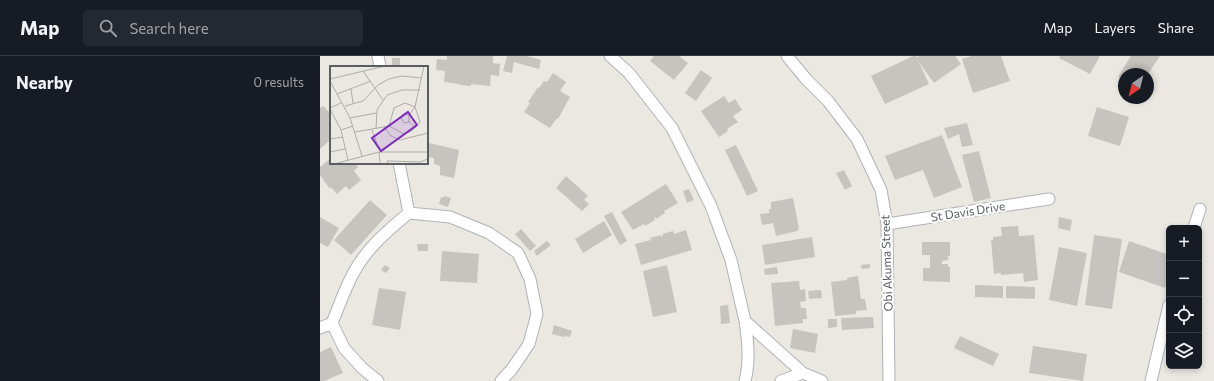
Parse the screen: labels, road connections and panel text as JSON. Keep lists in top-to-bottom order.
{
  "streets": {
    "street": ["St Davis Drive", "Obi Akuma Street"]
  },
  "crossings": [
    ["St Davis Drive", "Obi Akuma Street"]
  ],
  "north": "bottom left",
  "page": {
    "header": "Map",
    "search": "Search here",
    "nav": ["Map", "Layers", "Share"],
    "heading": ["Nearby", "0 results"],
    "map_buttons": ["+", "−"]
  }
}
